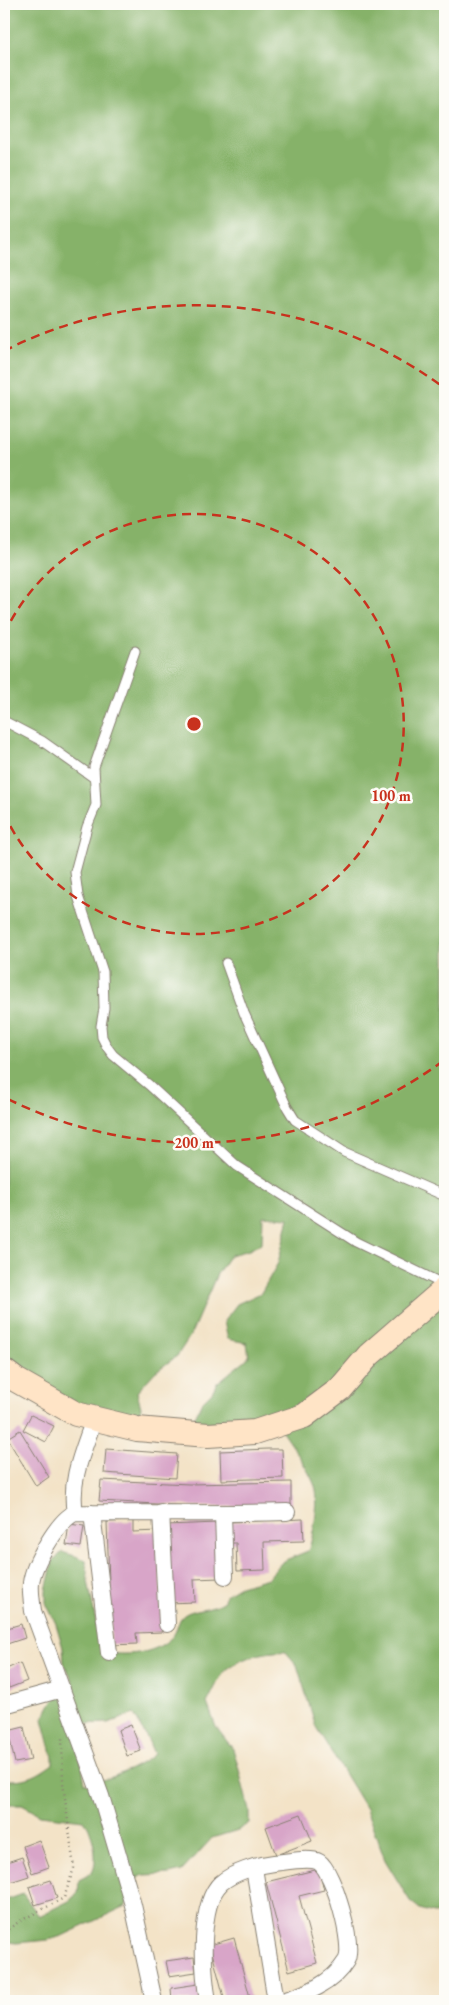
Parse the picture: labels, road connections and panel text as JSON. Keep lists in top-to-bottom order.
{
  "rings": ["100 m", "200 m"]
}
